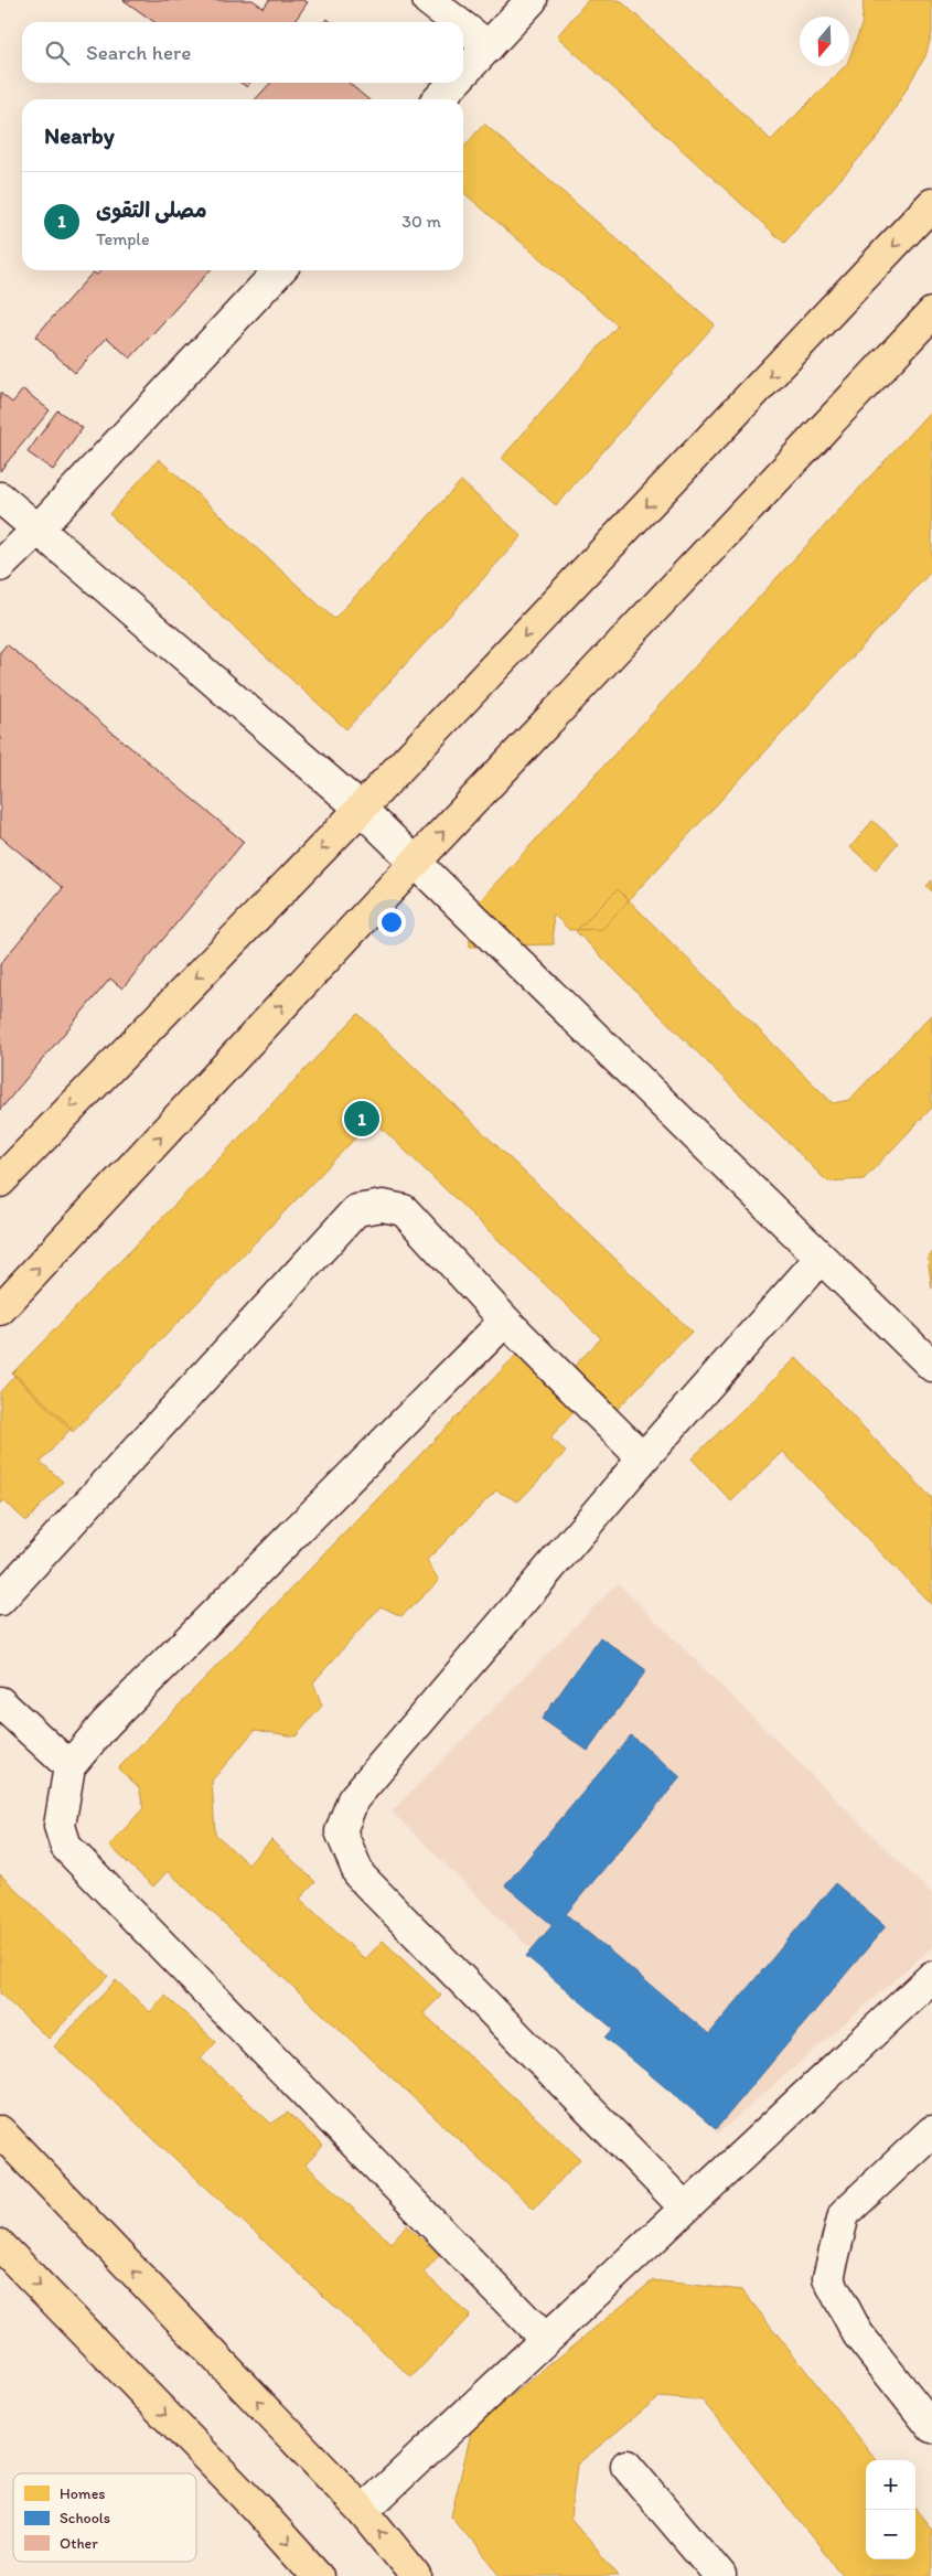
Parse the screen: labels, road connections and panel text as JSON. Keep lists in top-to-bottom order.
{
  "legend": ["Homes", "Schools", "Other"],
  "north": "bottom",
  "page": {
    "search": "Search here",
    "heading": "Nearby",
    "list": [
      {
        "mark": "1",
        "name": "مصلى التقوى",
        "note": "Temple",
        "value": "30 m"
      }
    ],
    "pins": "1",
    "map_buttons": ["+", "−"]
  }
}
